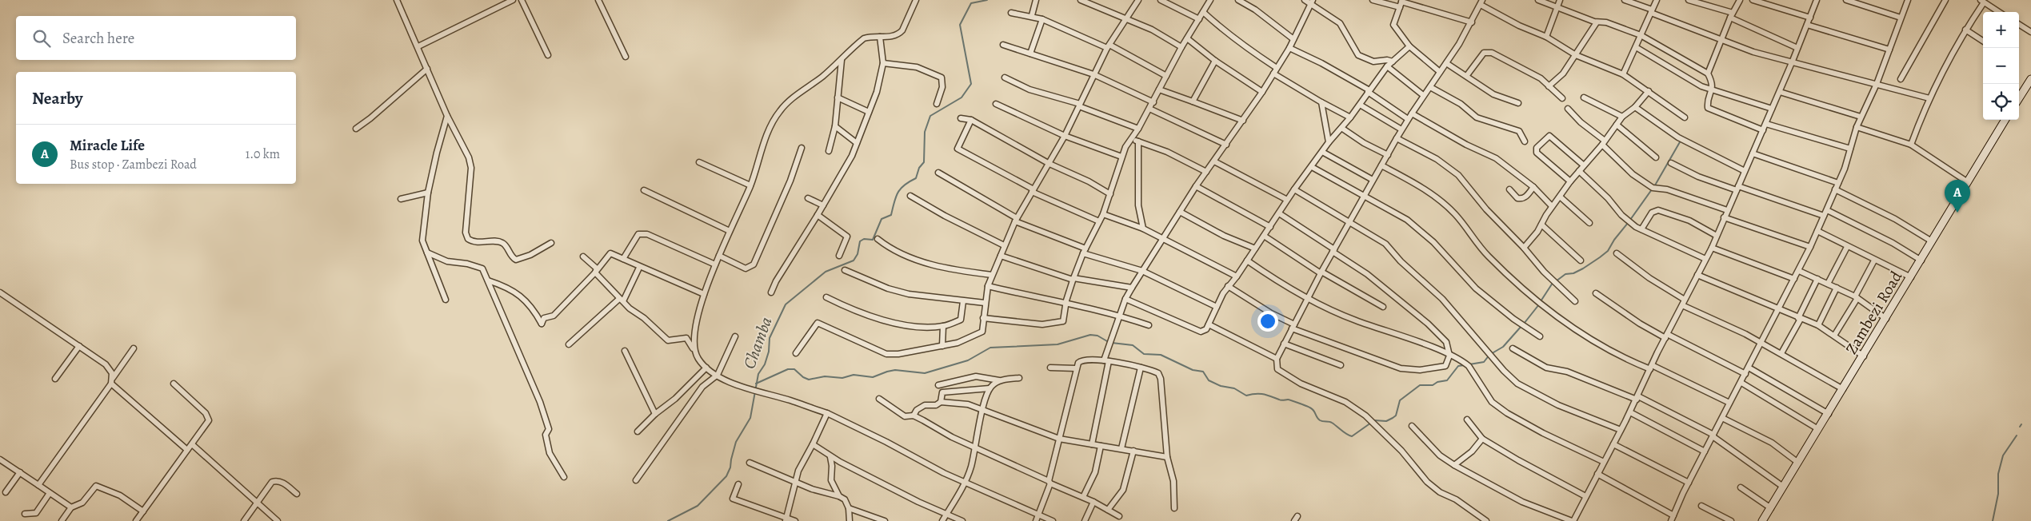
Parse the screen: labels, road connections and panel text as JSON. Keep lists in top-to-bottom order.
{
  "streets": {
    "main road": ["Zambezi Road"]
  },
  "water": ["Chamba"],
  "page": {
    "map_buttons": ["+", "−"],
    "search": "Search here",
    "heading": "Nearby",
    "list": [
      {
        "mark": "A",
        "name": "Miracle Life",
        "note": "Bus stop · Zambezi Road",
        "value": "1.0 km"
      }
    ],
    "pins": "A"
  }
}
